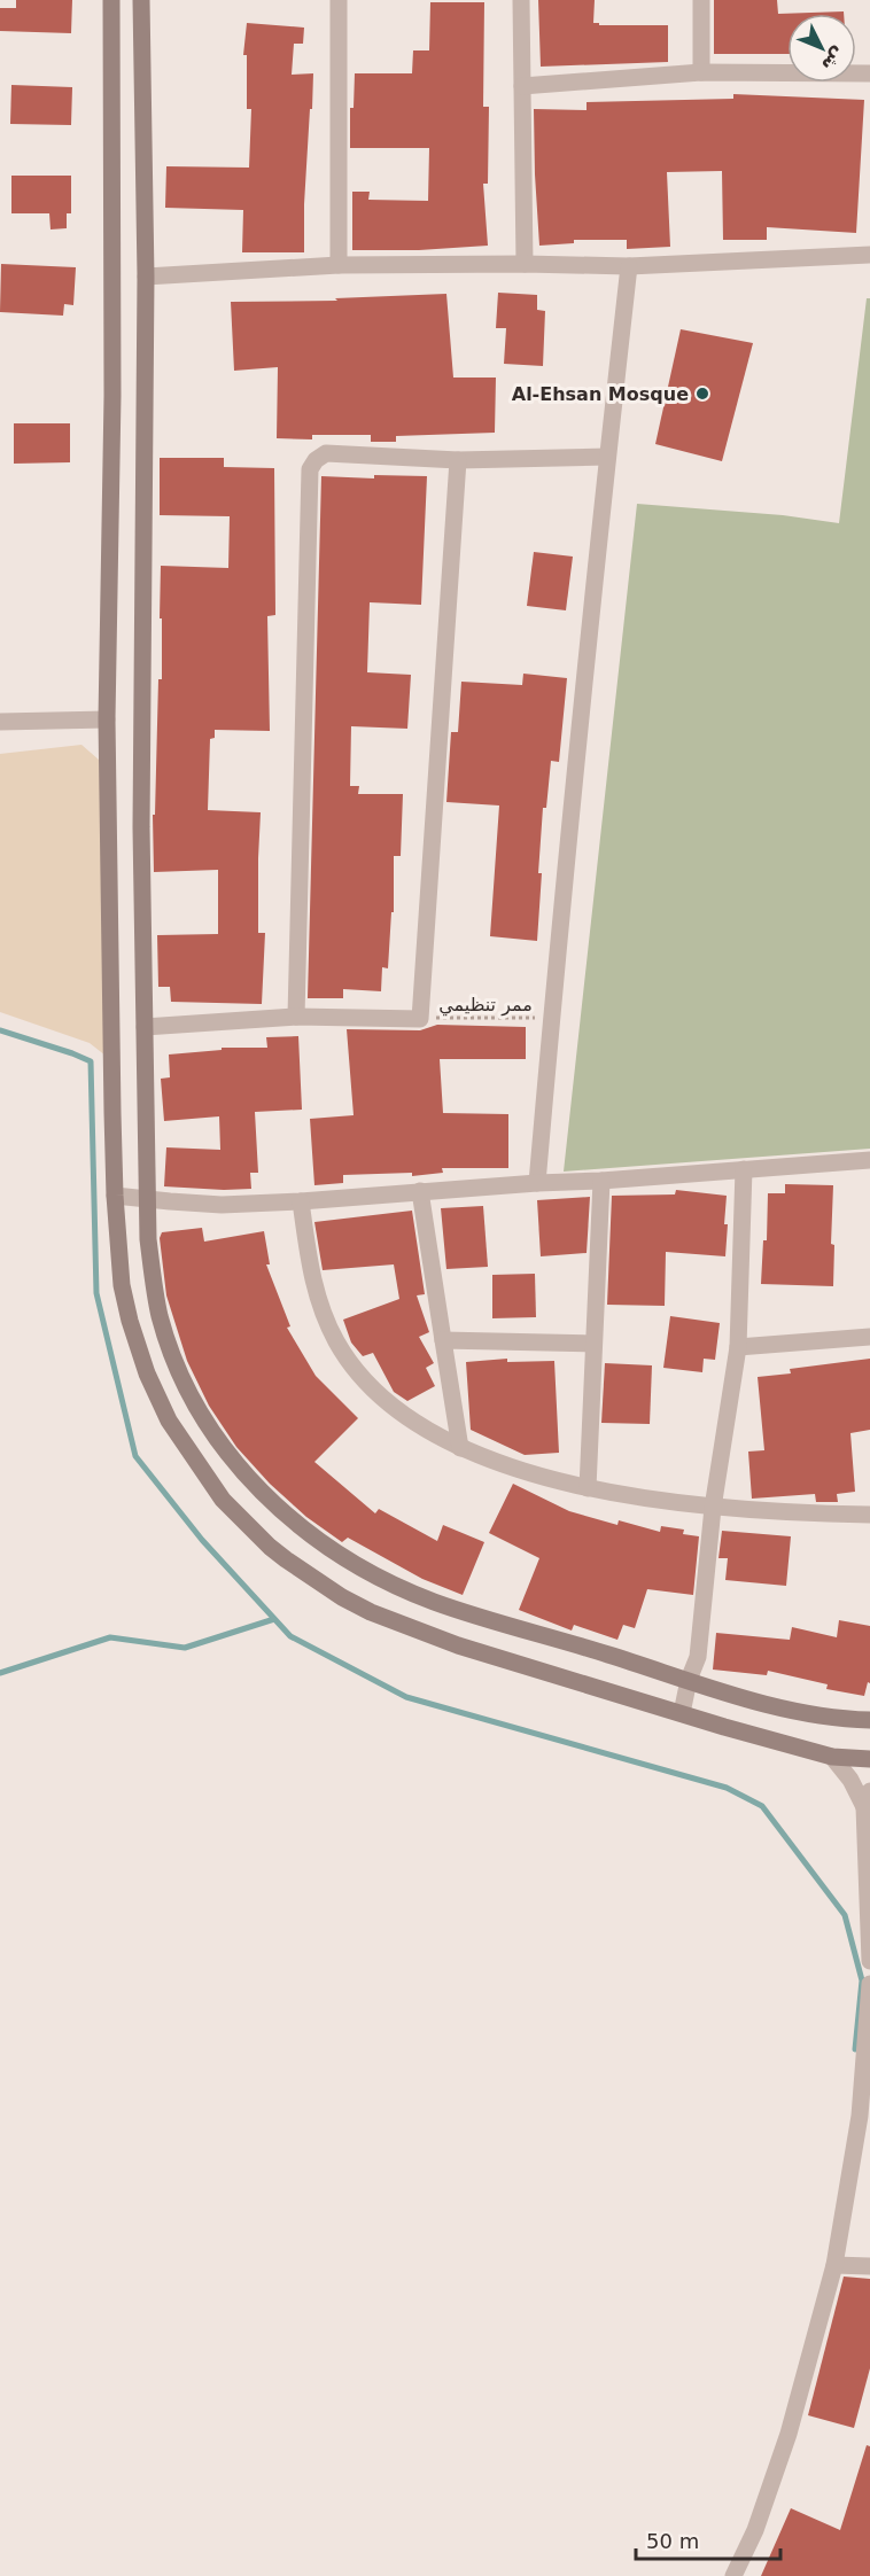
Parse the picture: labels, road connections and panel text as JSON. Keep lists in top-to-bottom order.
{
  "streets": {
    "path": ["ممر تنظيمي"]
  },
  "places": ["Al-Ehsan Mosque"],
  "scale_bar": "50 m",
  "north": "bottom right"
}
